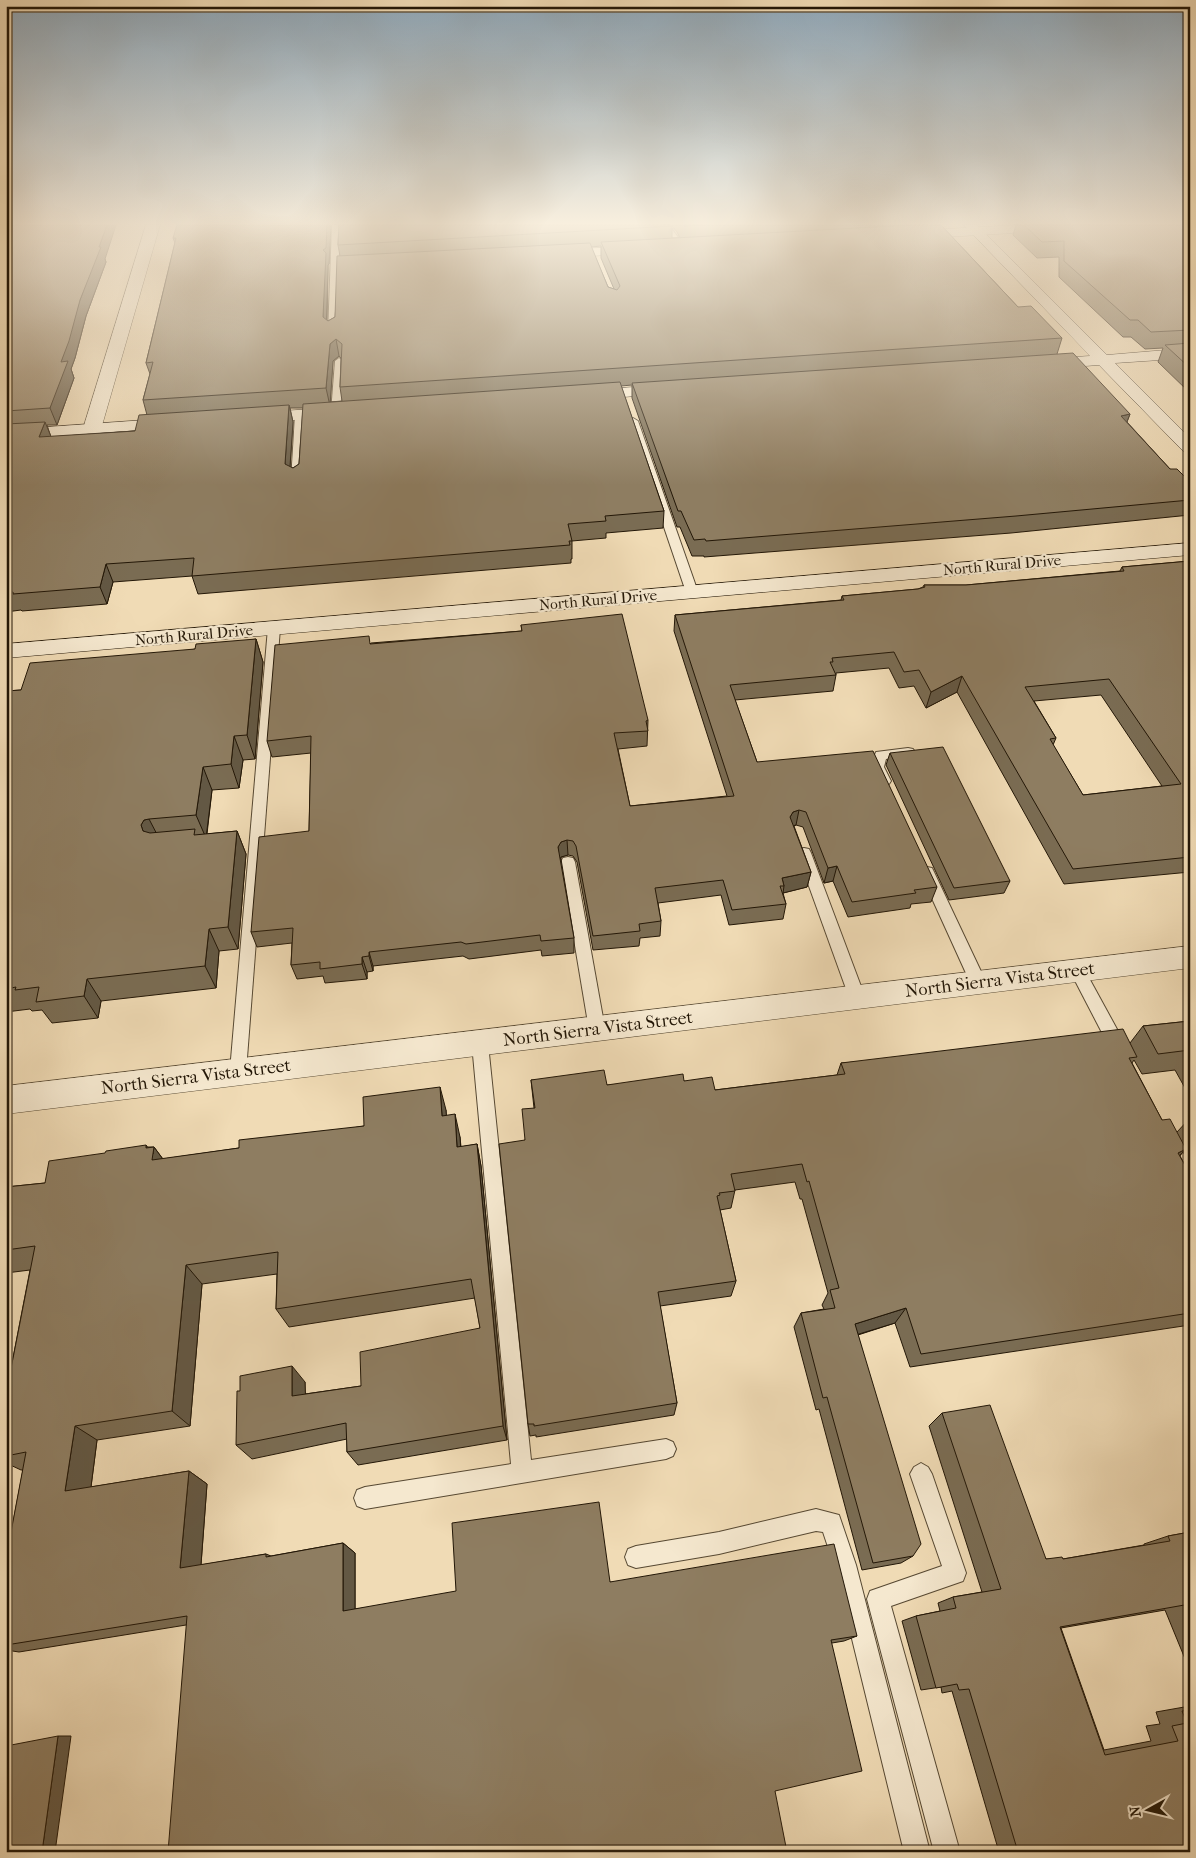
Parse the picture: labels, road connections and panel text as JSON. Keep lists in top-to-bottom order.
{
  "streets": {
    "street": ["North Rural Drive", "North Sierra Vista Street"]
  },
  "north": "left"
}
